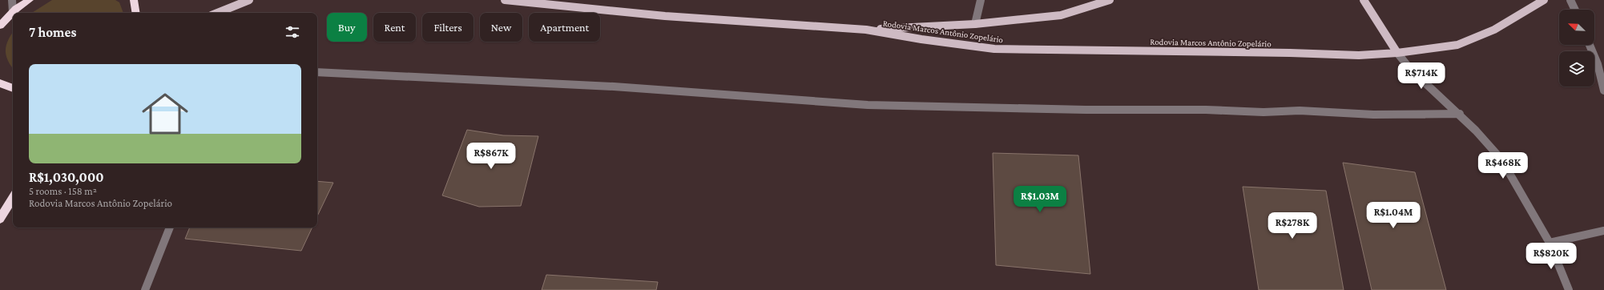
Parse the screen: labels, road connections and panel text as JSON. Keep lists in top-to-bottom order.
{
  "streets": {
    "main road": ["Rodovia Marcos Antônio Zopelário"]
  },
  "north": "top left",
  "page": {
    "chip": [
      "Buy",
      "Rent",
      "Filters",
      "New",
      "Apartment"
    ],
    "heading": "7 homes",
    "list": [
      {
        "name": "R$1,030,000",
        "note": "5 rooms · 158 m² · Rodovia Marcos Antônio Zopelário"
      }
    ],
    "price": [
      "R$714K",
      "R$867K",
      "R$468K",
      "R$1.03M",
      "R$1.04M",
      "R$278K",
      "R$820K"
    ]
  }
}
